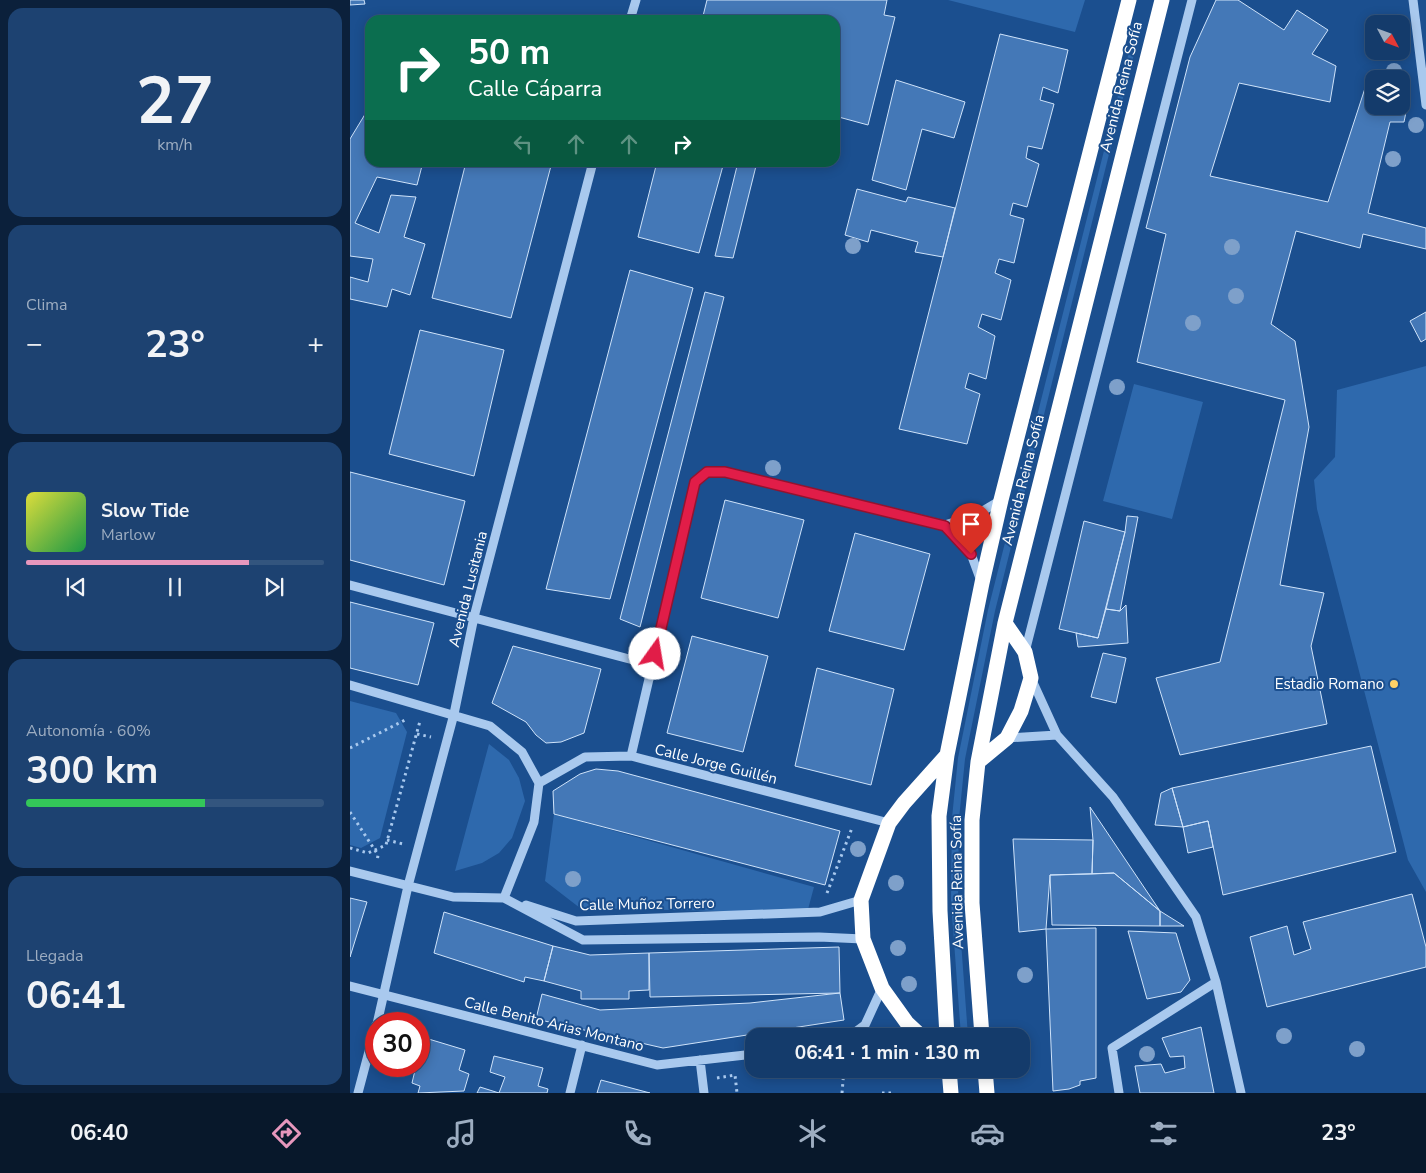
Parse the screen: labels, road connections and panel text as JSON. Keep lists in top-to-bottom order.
{
  "streets": {
    "highway": ["Avenida Reina Sofía"],
    "street": [
      "Avenida Lusitania",
      "Calle Jorge Guillén",
      "Calle Muñoz Torrero",
      "Calle Benito Arias Montano"
    ]
  },
  "crossings": [
    ["Avenida Lusitania", "Calle Benito Arias Montano"]
  ],
  "places": ["Estadio Romano"],
  "north": "bottom right",
  "page": {
    "tile": [
      ["27", "km/h"],
      "Clima",
      ["Autonomía · 60%", "300 km"],
      ["Llegada", "06:41"]
    ],
    "turn": ["50 m", "Calle Cáparra"],
    "heat": ["−", "23°", "+"],
    "song": ["Slow Tide", "Marlow"],
    "limit": "30",
    "trip": "06:41 · 1 min · 130 m",
    "tabs": ["06:40", "23°"]
  }
}
